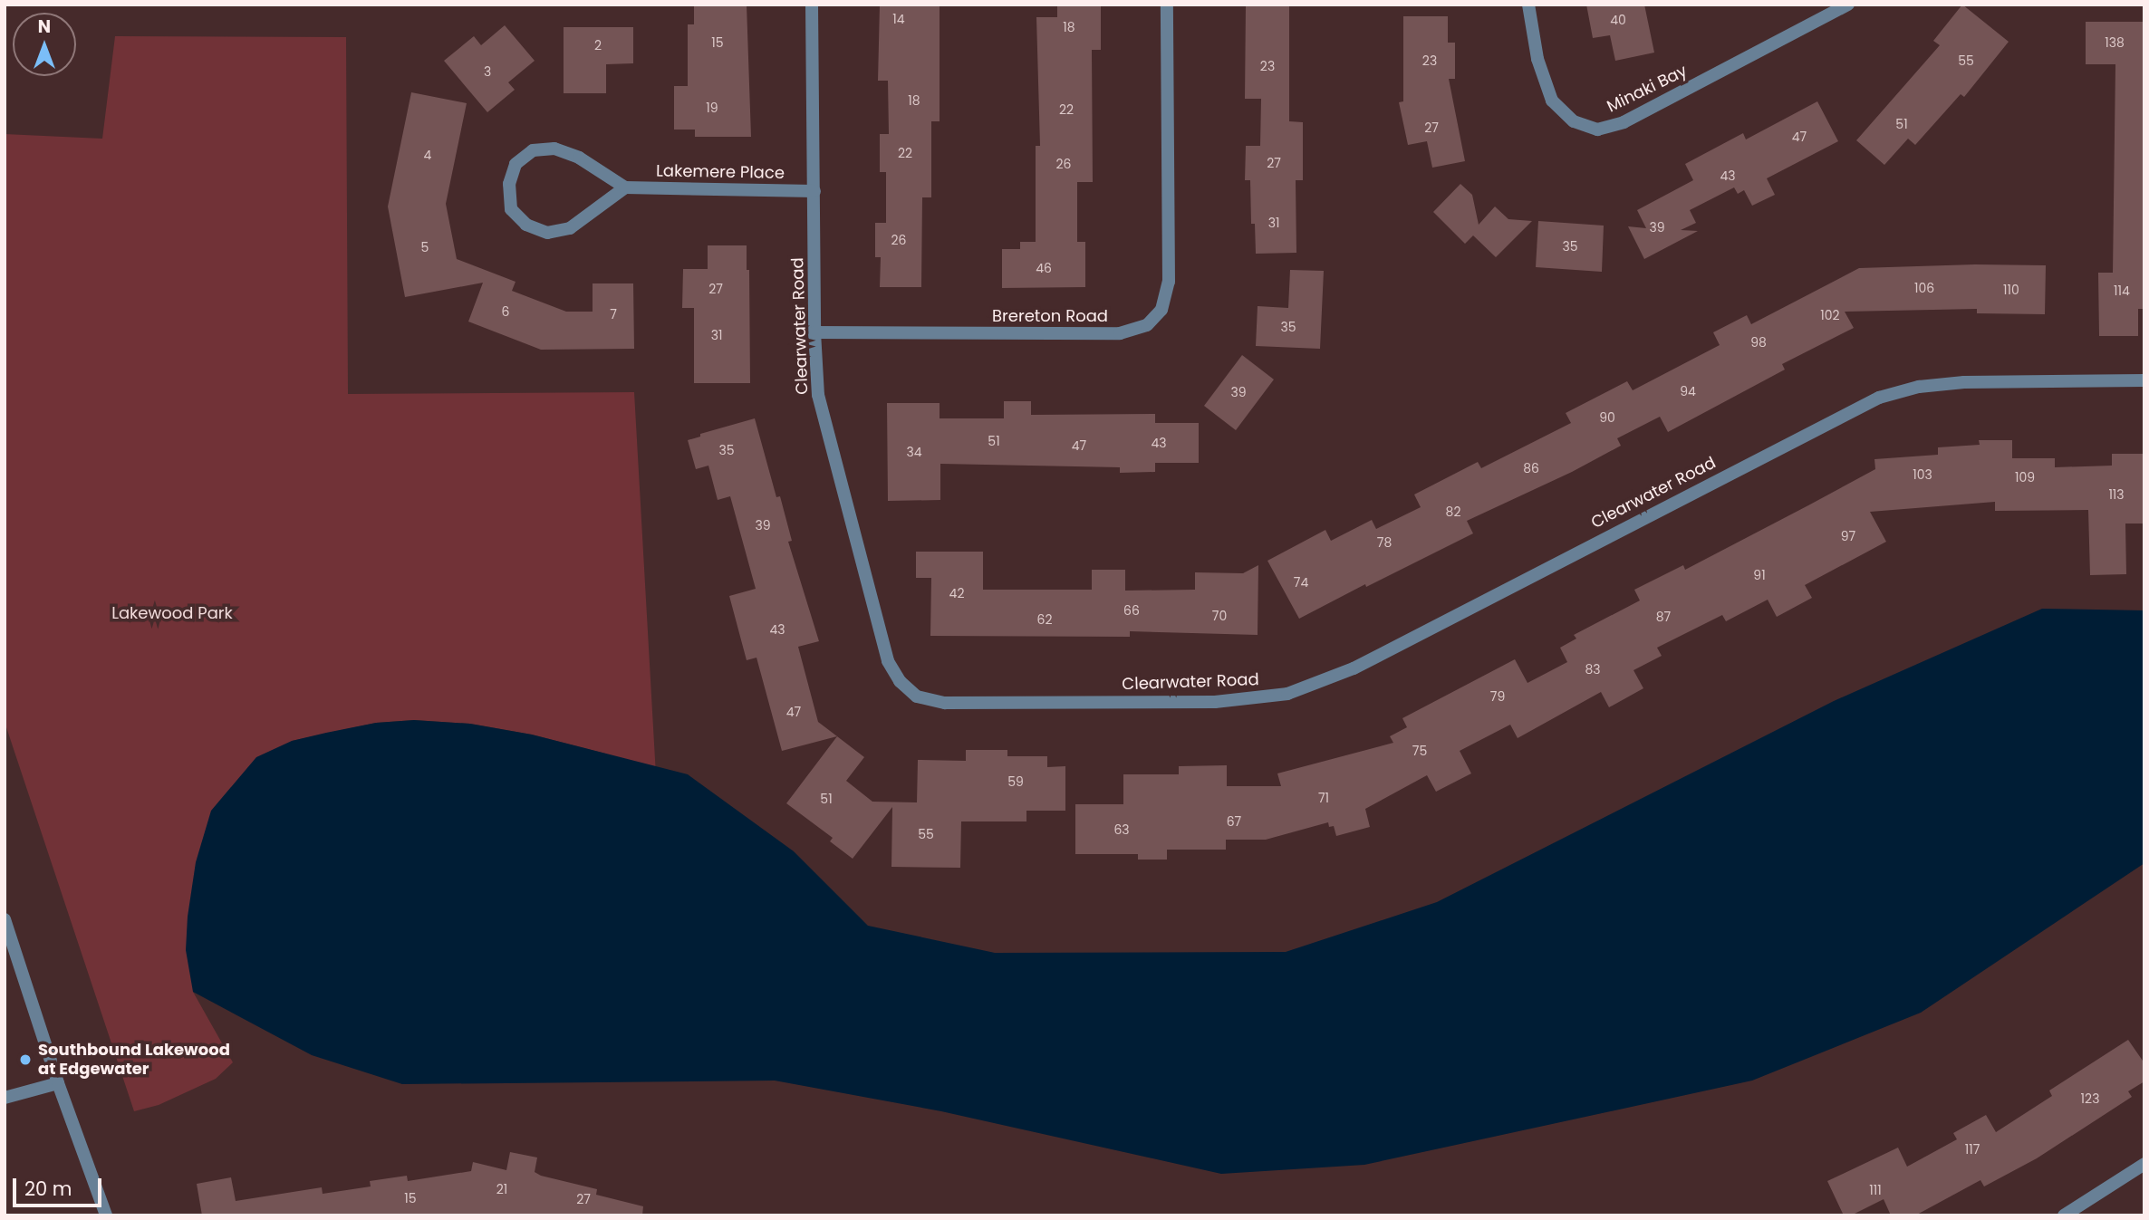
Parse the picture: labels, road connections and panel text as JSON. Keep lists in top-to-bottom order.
{
  "streets": {
    "street": [
      "Minaki Bay",
      "Lakemere Place",
      "Brereton Road",
      "Clearwater Road"
    ]
  },
  "crossings": [
    ["Lakemere Place", "Clearwater Road"],
    ["Brereton Road", "Clearwater Road"]
  ],
  "parks": ["Lakewood Park"],
  "places": ["Southbound Lakewood at Edgewater"],
  "house_numbers": [
    "14",
    "40",
    "18",
    "15",
    "138",
    "2",
    "23",
    "55",
    "23",
    "3",
    "18",
    "19",
    "22",
    "51",
    "27",
    "47",
    "22",
    "4",
    "27",
    "26",
    "43",
    "31",
    "39",
    "26",
    "35",
    "5",
    "46",
    "106",
    "27",
    "110",
    "114",
    "6",
    "7",
    "102",
    "35",
    "31",
    "98",
    "94",
    "39",
    "90",
    "51",
    "43",
    "47",
    "35",
    "34",
    "86",
    "103",
    "109",
    "113",
    "82",
    "39",
    "97",
    "78",
    "91",
    "74",
    "42",
    "66",
    "70",
    "87",
    "62",
    "43",
    "83",
    "79",
    "47",
    "75",
    "59",
    "71",
    "51",
    "67",
    "63",
    "55",
    "123",
    "117",
    "21",
    "111",
    "15",
    "27"
  ],
  "scale_bar": "20 m",
  "north": "top"
}
